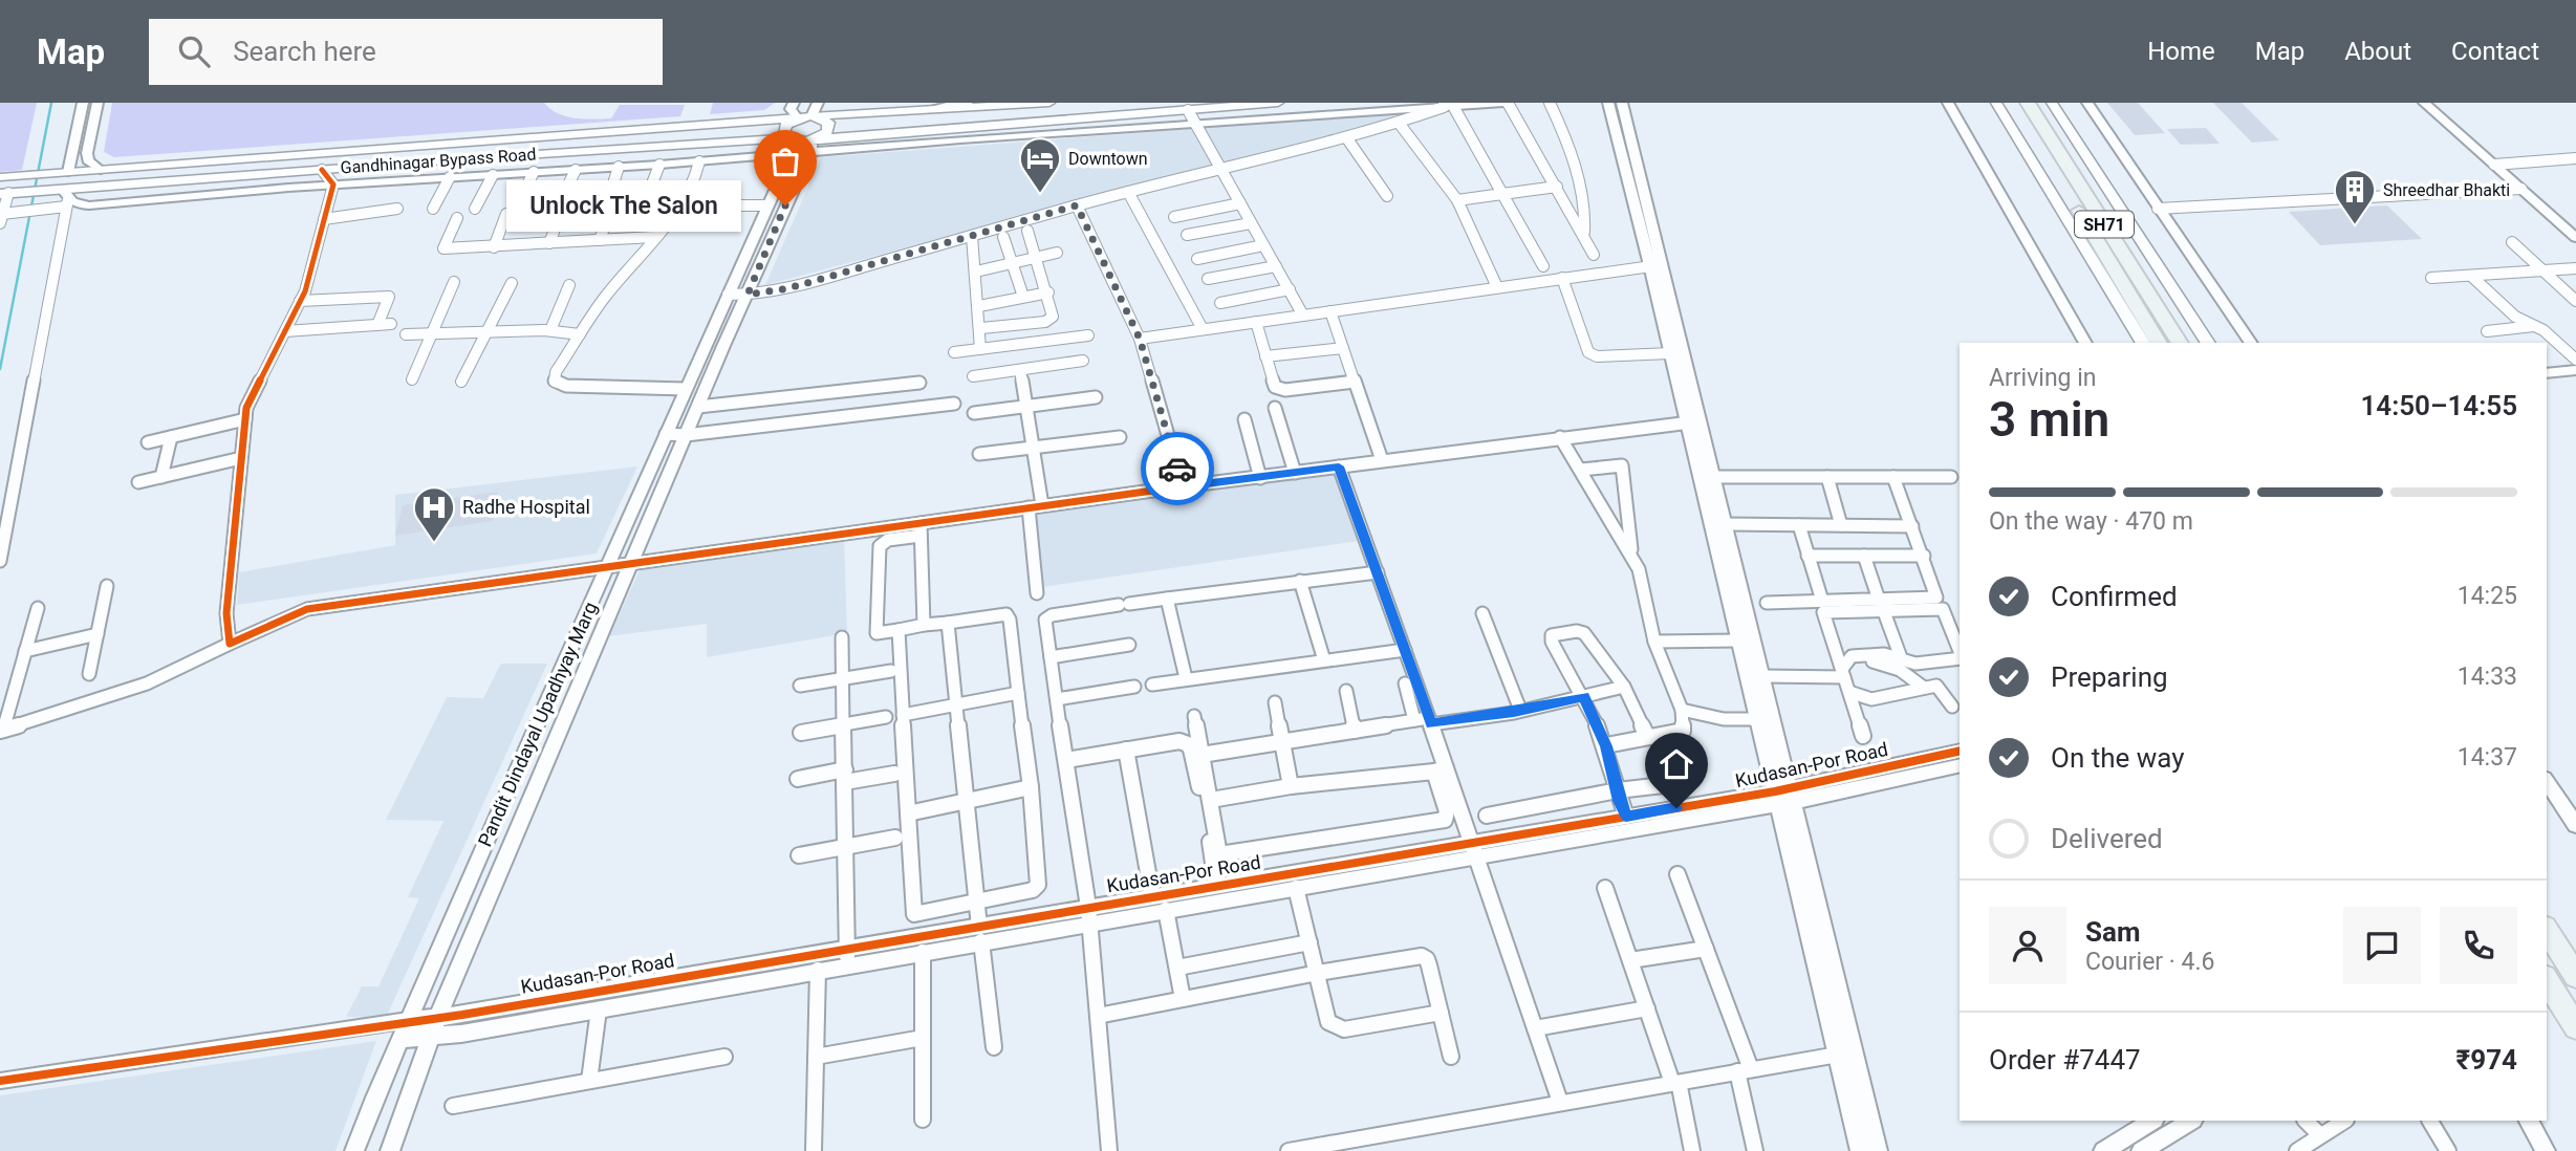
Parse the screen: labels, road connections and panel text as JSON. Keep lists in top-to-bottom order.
{
  "streets": {
    "main road": ["Gandhinagar Bypass Road", "SH71"],
    "street": ["Pandit Dindayal Upadhyay Marg", "Kudasan-Por Road"]
  },
  "crossings": [
    ["Gandhinagar Bypass Road", "Pandit Dindayal Upadhyay Marg"],
    ["Pandit Dindayal Upadhyay Marg", "Kudasan-Por Road"]
  ],
  "places": {
    "hotel": ["Downtown"],
    "other": ["Unlock The Salon"],
    "building": ["Shreedhar Bhakti"],
    "hospital": ["Radhe Hospital"]
  },
  "page": {
    "header": "Map",
    "search": "Search here",
    "nav": [
      "Home",
      "Map",
      "About",
      "Contact"
    ],
    "bubble": "Unlock The Salon",
    "heading": ["3 min", "Arriving in", "14:50–14:55"],
    "panel": [
      "Sam",
      "Courier · 4.6",
      "Order #7447",
      "₹974"
    ],
    "bar": "On the way · 470 m",
    "list": [
      ["Confirmed", "14:25"],
      ["Preparing", "14:33"],
      ["On the way", "14:37"],
      "Delivered"
    ]
  }
}
